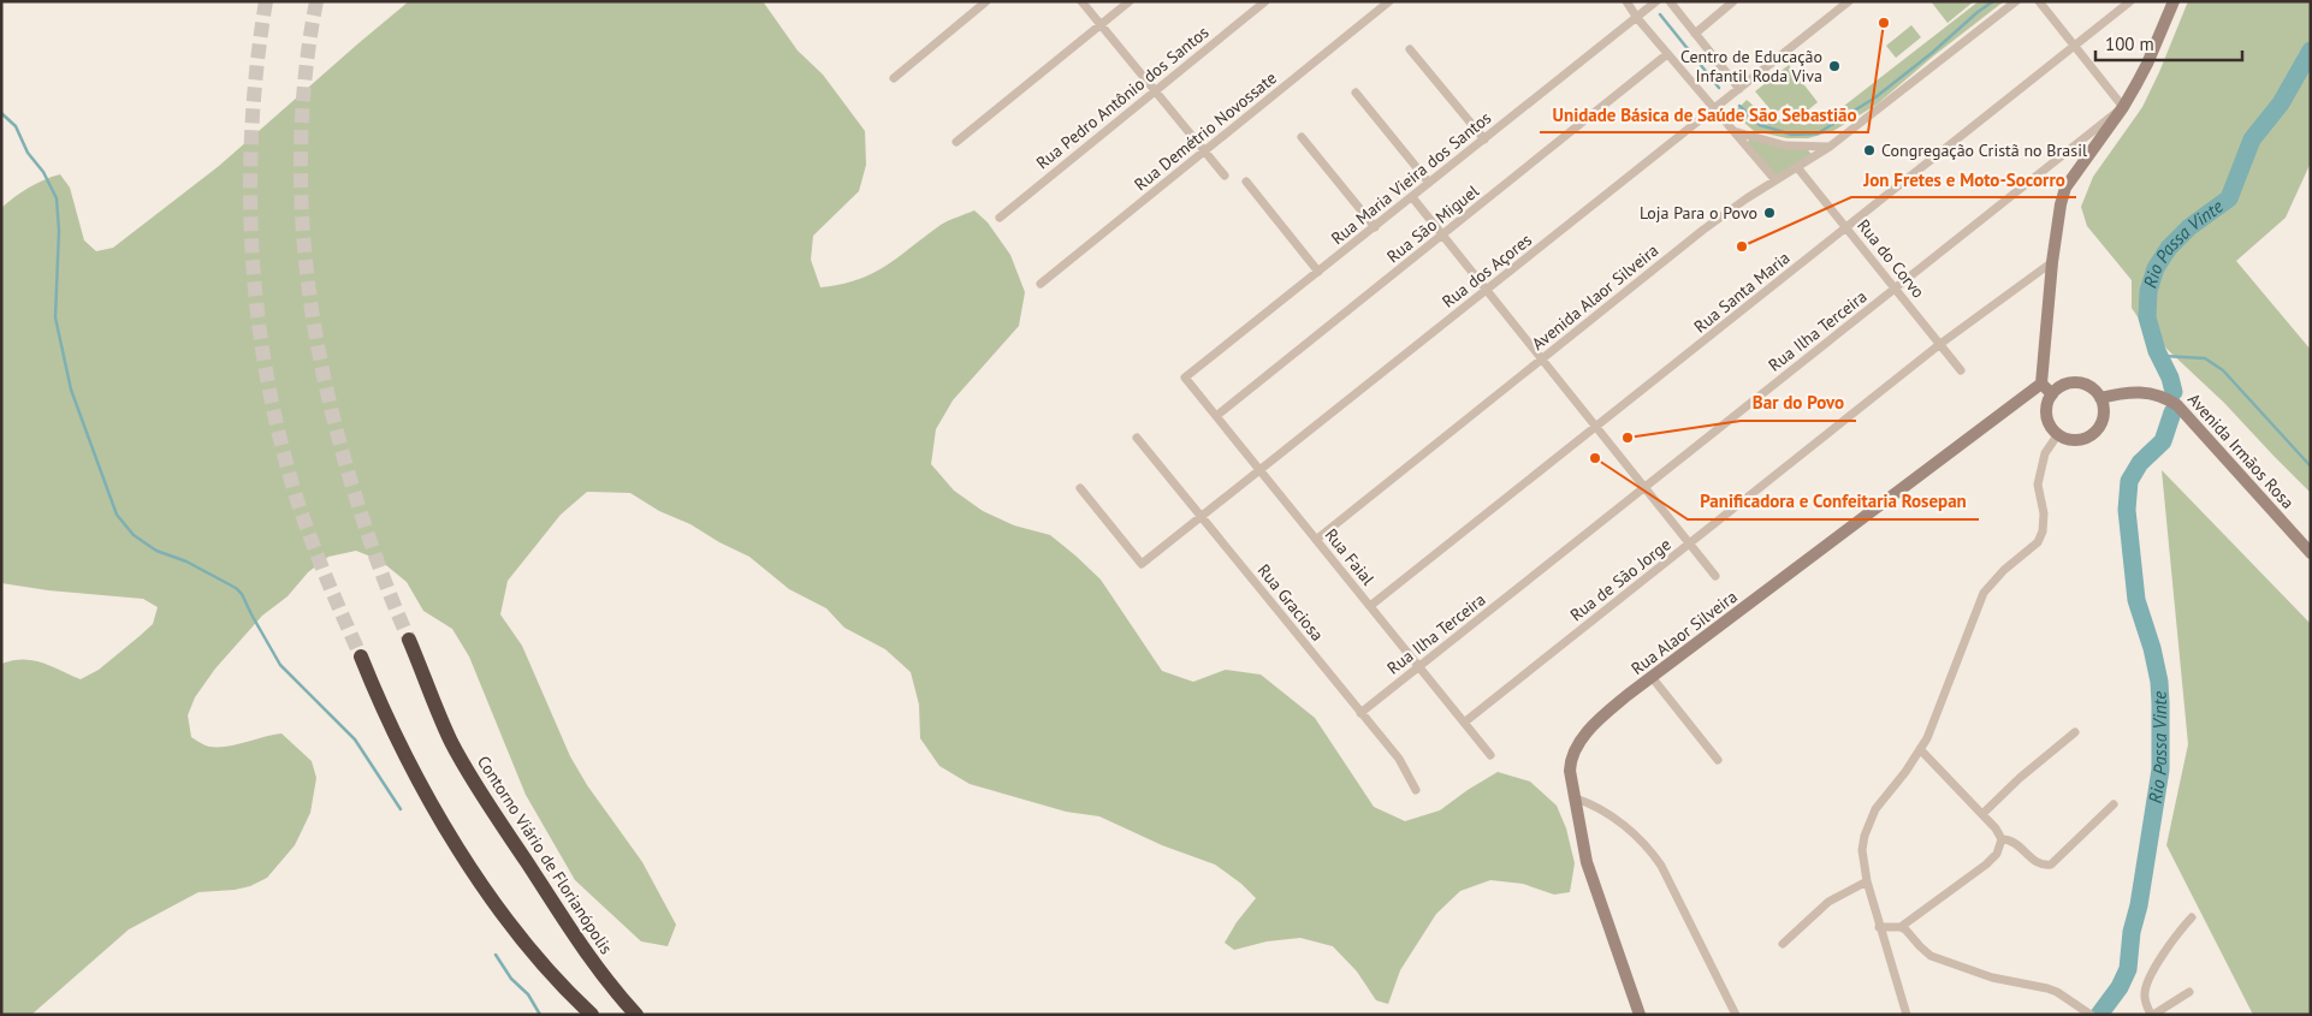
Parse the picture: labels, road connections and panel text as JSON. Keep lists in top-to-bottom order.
{
  "streets": {
    "highway": ["Contorno Viário de Florianópolis"],
    "street": [
      "Rua Pedro Antônio dos Santos",
      "Rua Demétrio Novossate",
      "Rua Maria Vieira dos Santos",
      "Rua São Miguel",
      "Rua do Corvo",
      "Rua dos Açores",
      "Rua Santa Maria",
      "Avenida Alaor Silveira",
      "Rua Ilha Terceira",
      "Avenida Irmãos Rosa",
      "Rua Faial",
      "Rua de São Jorge",
      "Rua Graciosa",
      "Rua Alaor Silveira"
    ]
  },
  "crossings": [
    ["Rua Maria Vieira dos Santos", "Rua Faial"],
    ["Rua São Miguel", "Rua Faial"],
    ["Rua do Corvo", "Rua Santa Maria"],
    ["Rua do Corvo", "Avenida Alaor Silveira"],
    ["Rua do Corvo", "Rua Ilha Terceira"],
    ["Rua do Corvo", "Rua de São Jorge"],
    ["Rua dos Açores", "Rua Faial"],
    ["Rua dos Açores", "Rua Graciosa"],
    ["Rua Santa Maria", "Rua Faial"],
    ["Avenida Alaor Silveira", "Rua Faial"],
    ["Rua Ilha Terceira", "Rua Faial"],
    ["Rua Ilha Terceira", "Rua Graciosa"],
    ["Rua Faial", "Rua de São Jorge"]
  ],
  "water": ["Rio Passa Vinte"],
  "places": [
    "Unidade Básica de Saúde São Sebastião",
    "Centro de Educação Infantil Roda Viva",
    "Congregação Cristã no Brasil",
    "Loja Para o Povo",
    "Jon Fretes e Moto-Socorro",
    "Bar do Povo",
    "Panificadora e Confeitaria Rosepan"
  ],
  "scale_bar": "100 m"
}
